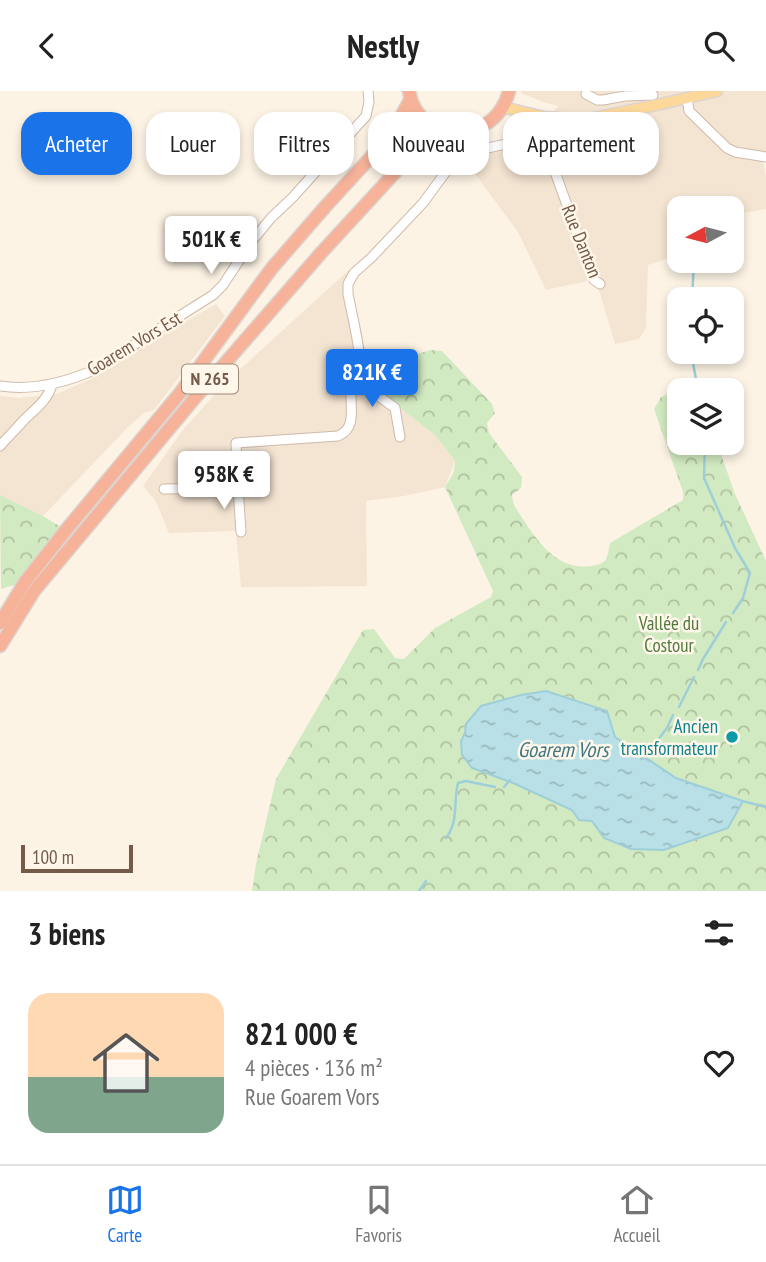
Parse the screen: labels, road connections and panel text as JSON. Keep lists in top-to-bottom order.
{
  "streets": {
    "highway": ["N 265"],
    "street": ["Rue Danton", "Goarem Vors Est"]
  },
  "water": ["Goarem Vors"],
  "parks": ["Vallée du Costour"],
  "places": ["Ancien transformateur"],
  "scale_bar": "100 m",
  "north": "left",
  "page": {
    "header": "Nestly",
    "chip": [
      "Acheter",
      "Louer",
      "Filtres",
      "Nouveau",
      "Appartement"
    ],
    "price": ["501K €", "821K €", "958K €"],
    "scale": "100 m",
    "heading": "3 biens",
    "list": [
      {
        "name": "821 000 €",
        "note": "4 pièces · 136 m² · Rue Goarem Vors"
      }
    ],
    "tabs": ["Carte", "Favoris", "Accueil"]
  }
}
